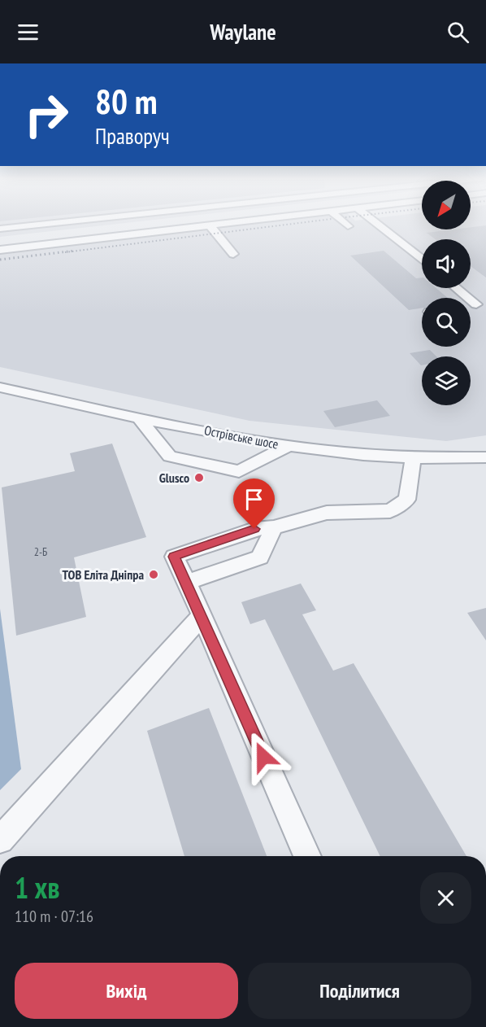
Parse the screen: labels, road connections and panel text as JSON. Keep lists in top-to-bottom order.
{
  "streets": {
    "street": ["Острівське шосе"]
  },
  "places": ["Glusco", "ТОВ Еліта Дніпра"],
  "house_numbers": ["2-Б"],
  "north": "bottom left",
  "page": {
    "header": "Waylane",
    "turn": ["80 m", "Праворуч"],
    "heading": ["1 хв", "110 m · 07:16"],
    "buttons": ["Вихід", "Поділитися"]
  }
}
